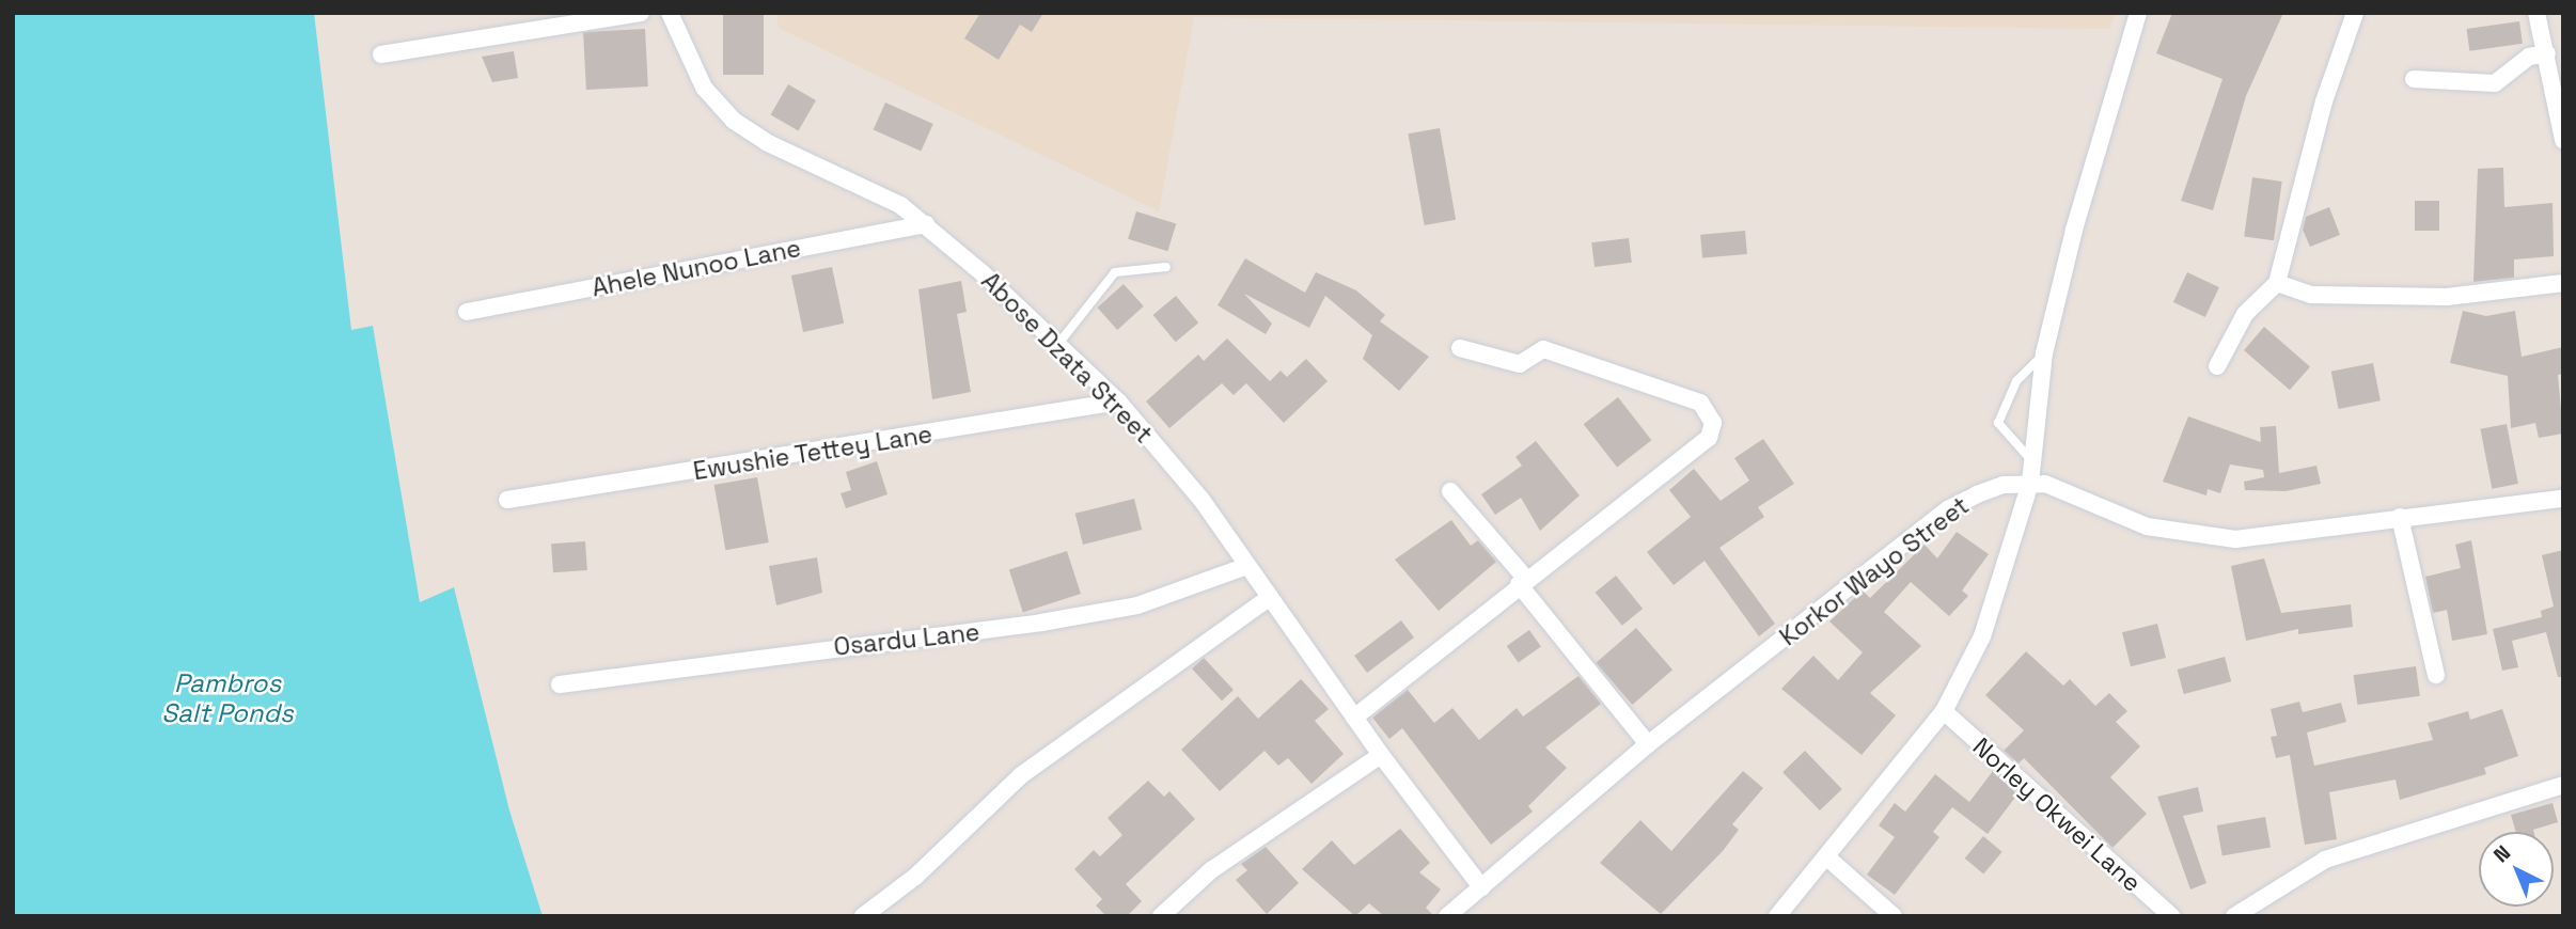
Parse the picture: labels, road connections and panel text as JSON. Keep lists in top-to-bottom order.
{
  "streets": {
    "street": [
      "Ahele Nunoo Lane",
      "Abose Dzata Street",
      "Ewushie Tettey Lane",
      "Korkor Wayo Street",
      "Osardu Lane",
      "Norley Okwei Lane"
    ]
  },
  "crossings": [
    ["Ahele Nunoo Lane", "Abose Dzata Street"],
    ["Abose Dzata Street", "Ewushie Tettey Lane"],
    ["Abose Dzata Street", "Korkor Wayo Street"],
    ["Abose Dzata Street", "Osardu Lane"]
  ],
  "water": ["Pambros Salt Ponds"],
  "north": "top left"
}
